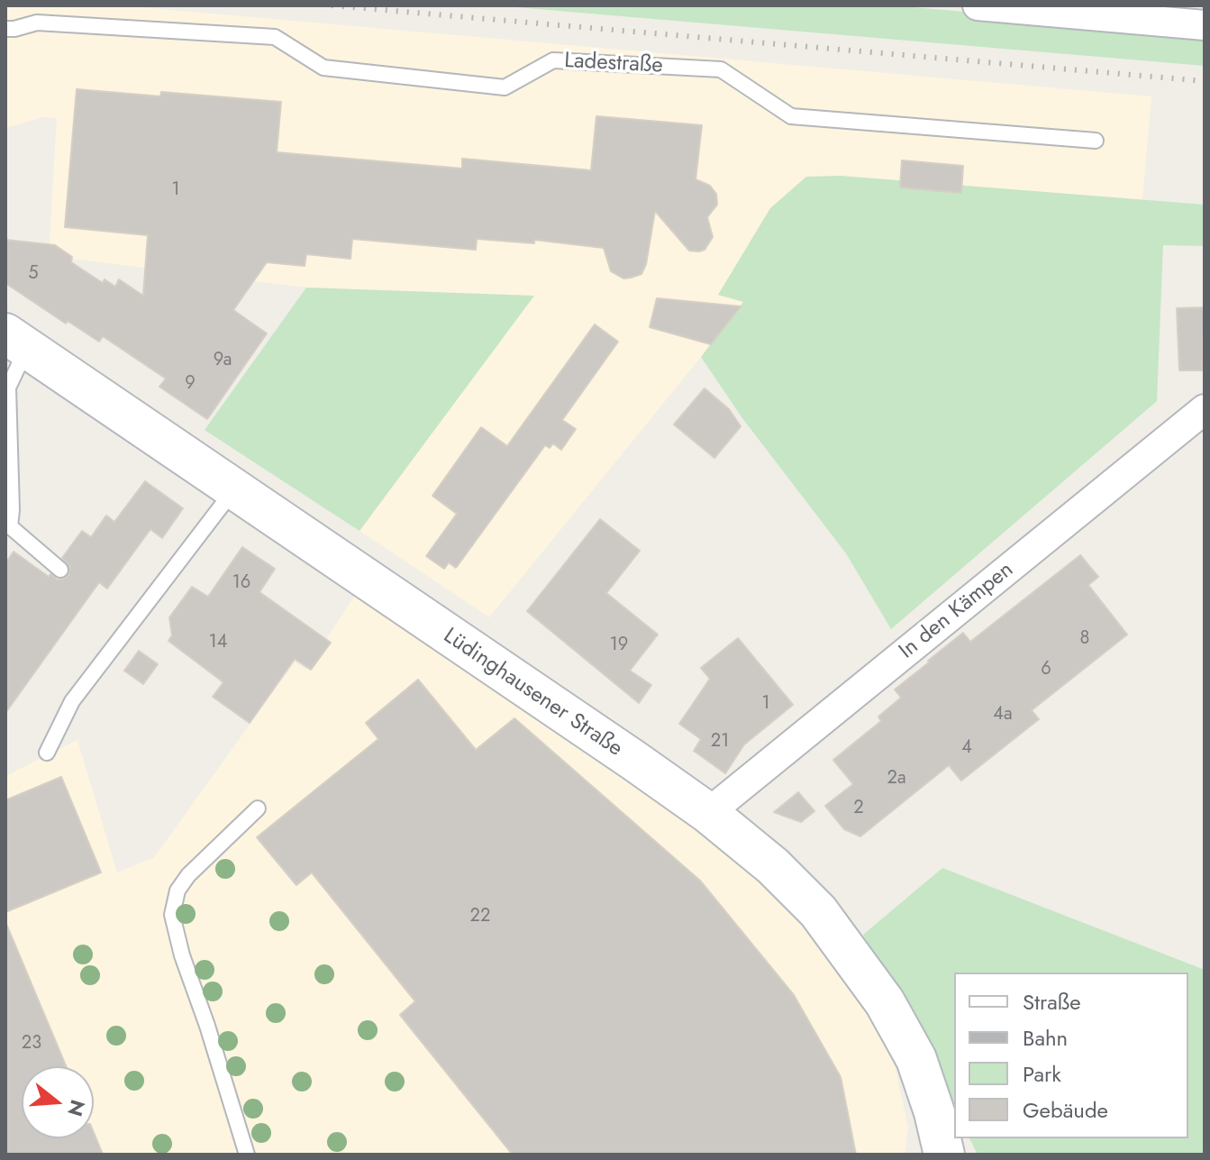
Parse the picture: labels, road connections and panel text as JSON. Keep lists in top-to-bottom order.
{
  "streets": {
    "street": ["In den Kämpen", "Lüdinghausener Straße"],
    "lane": ["Ladestraße"]
  },
  "crossings": [
    ["In den Kämpen", "Lüdinghausener Straße"]
  ],
  "house_numbers": [
    "1",
    "5",
    "9a",
    "9",
    "16",
    "8",
    "14",
    "19",
    "6",
    "1",
    "4a",
    "21",
    "4",
    "2a",
    "2",
    "22",
    "23"
  ],
  "legend": [
    "Straße",
    "Bahn",
    "Park",
    "Gebäude"
  ],
  "north": "right"
}
